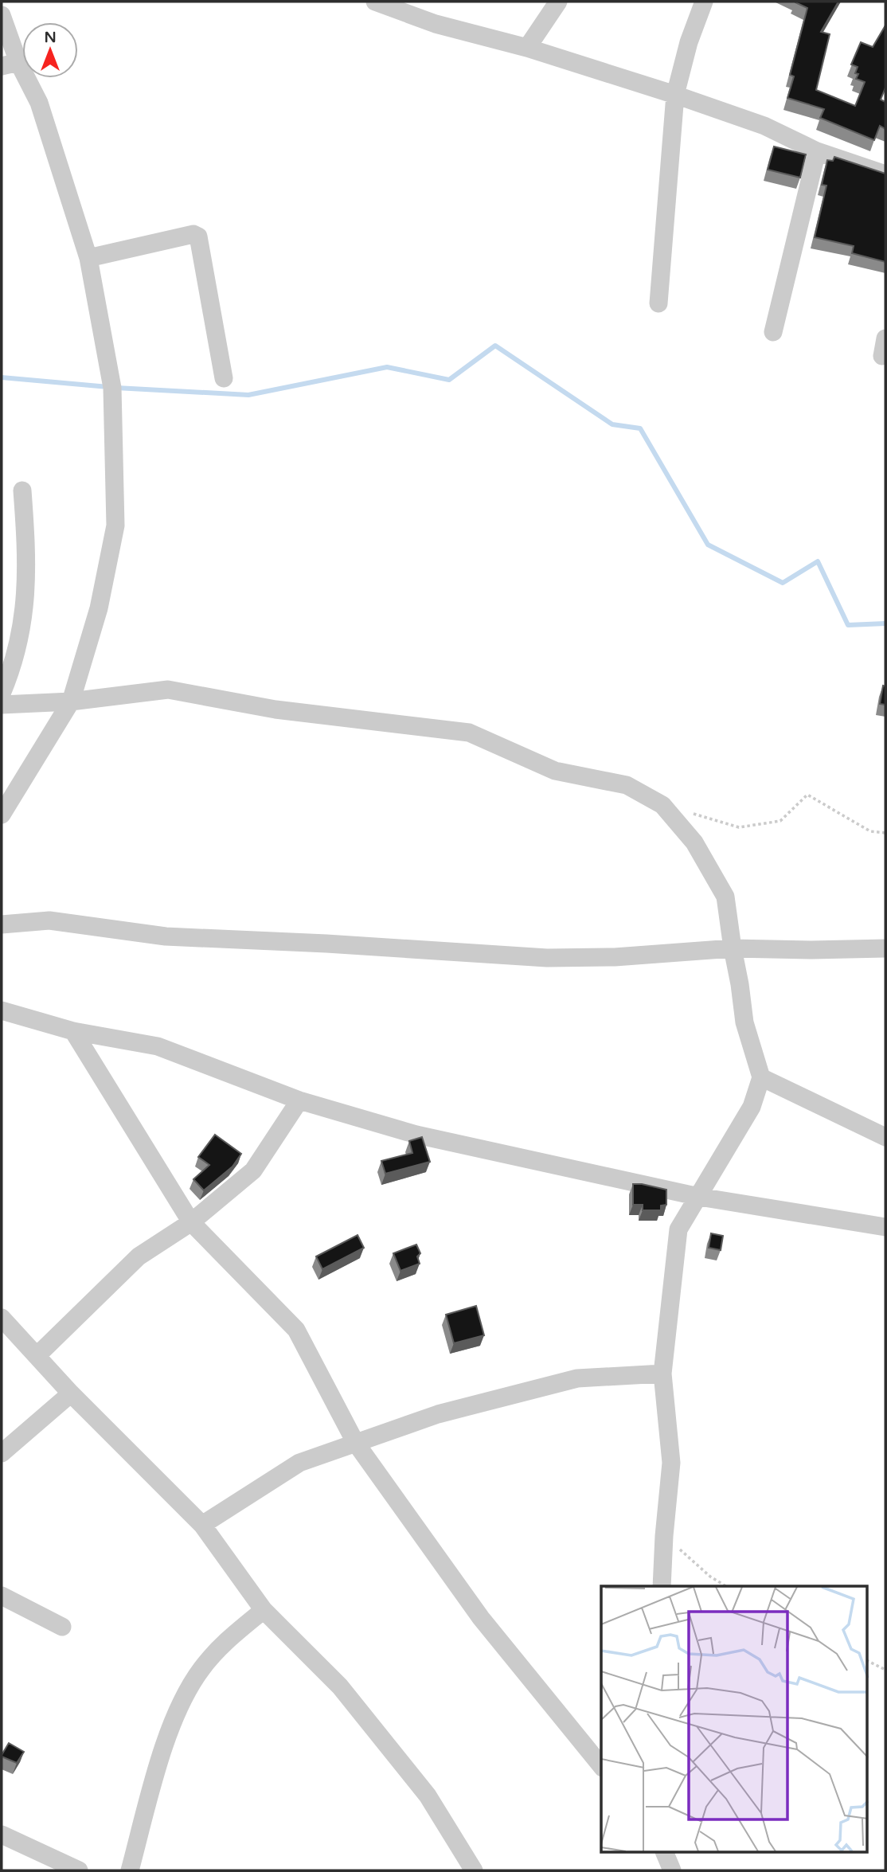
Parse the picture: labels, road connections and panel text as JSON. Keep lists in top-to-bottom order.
{
  "north": "top"
}
